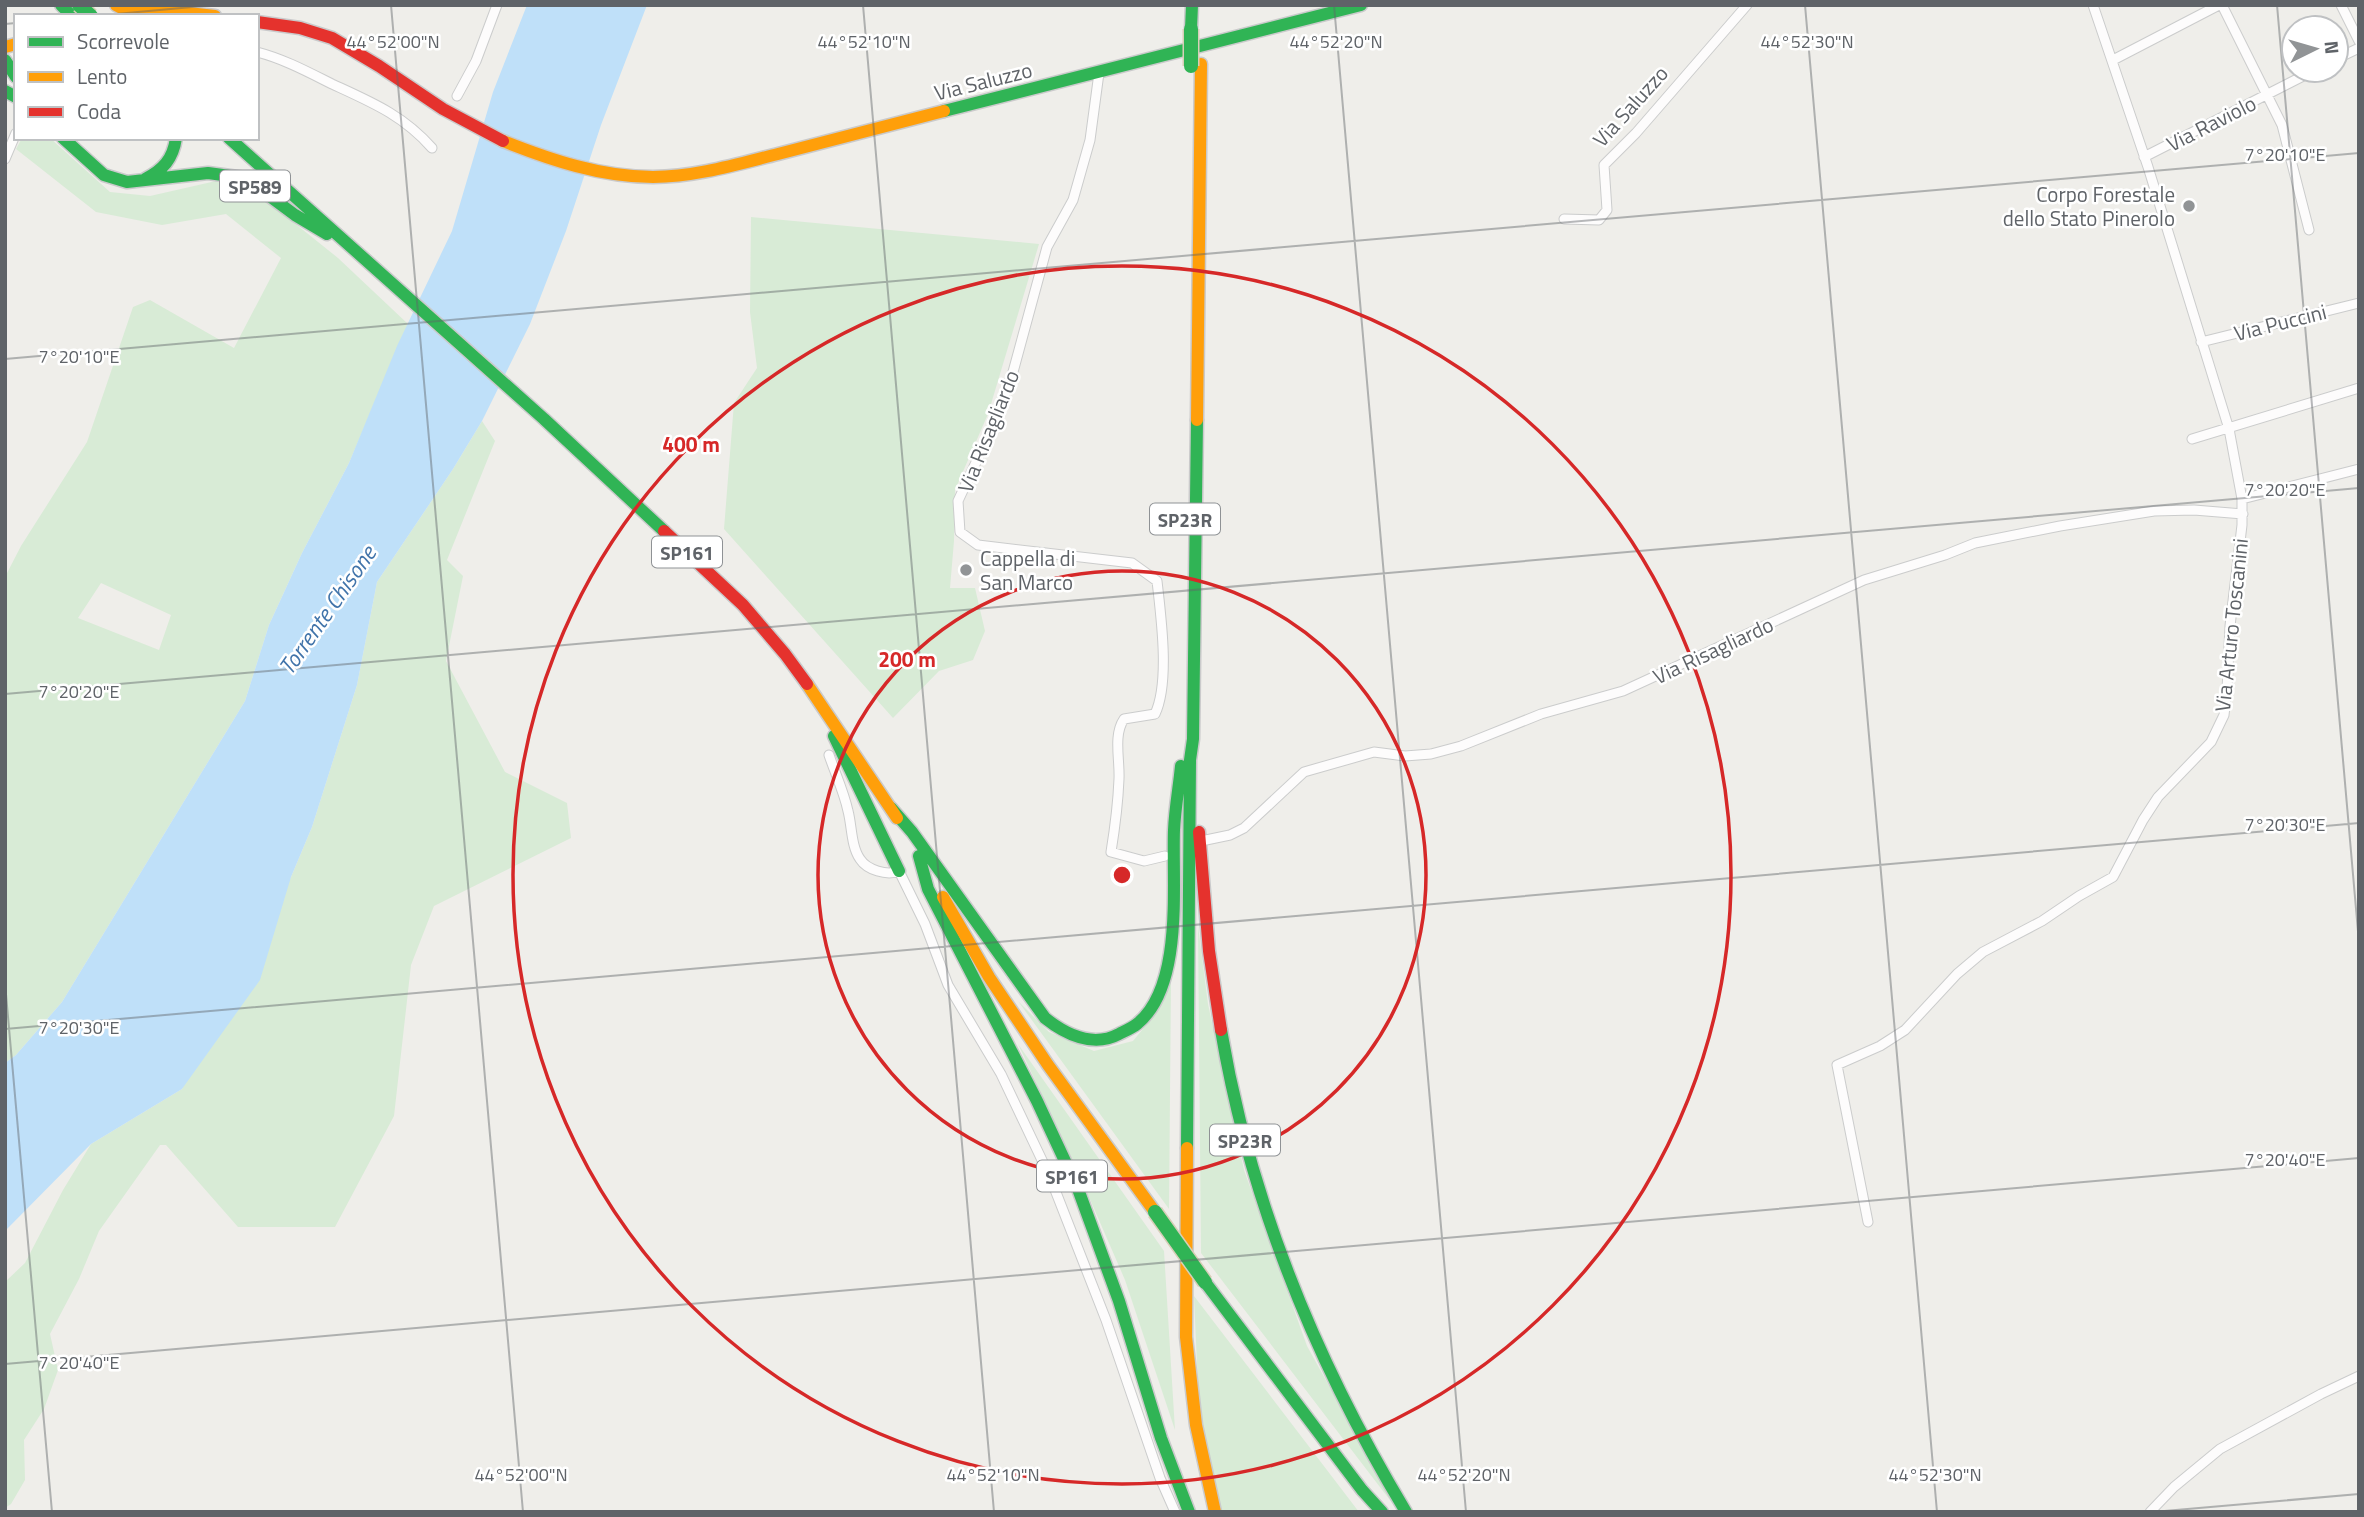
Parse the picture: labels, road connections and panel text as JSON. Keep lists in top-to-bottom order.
{
  "streets": {
    "main road": [
      "Via Saluzzo",
      "SP589",
      "SP23R",
      "SP161"
    ],
    "street": [
      "Via Raviolo",
      "Via Puccini",
      "Via Risagliardo",
      "Via Arturo Toscanini"
    ]
  },
  "crossings": [
    ["Via Saluzzo", "Via Risagliardo"],
    ["Via Raviolo", "Via Arturo Toscanini"],
    ["SP589", "SP161"],
    ["Via Puccini", "Via Arturo Toscanini"],
    ["Via Risagliardo", "Via Arturo Toscanini"],
    ["SP23R", "SP161"]
  ],
  "water": ["Torrente Chisone"],
  "places": ["Corpo Forestale dello Stato Pinerolo", "Cappella di San Marco"],
  "legend": ["Scorrevole", "Lento", "Coda"],
  "north": "right",
  "coordinates": [
    "44°52'00\"N",
    "44°52'10\"N",
    "44°52'20\"N",
    "44°52'30\"N",
    "7°20'10\"E",
    "7°20'20\"E",
    "7°20'30\"E",
    "7°20'40\"E"
  ],
  "rings": ["400 m", "200 m"]
}
